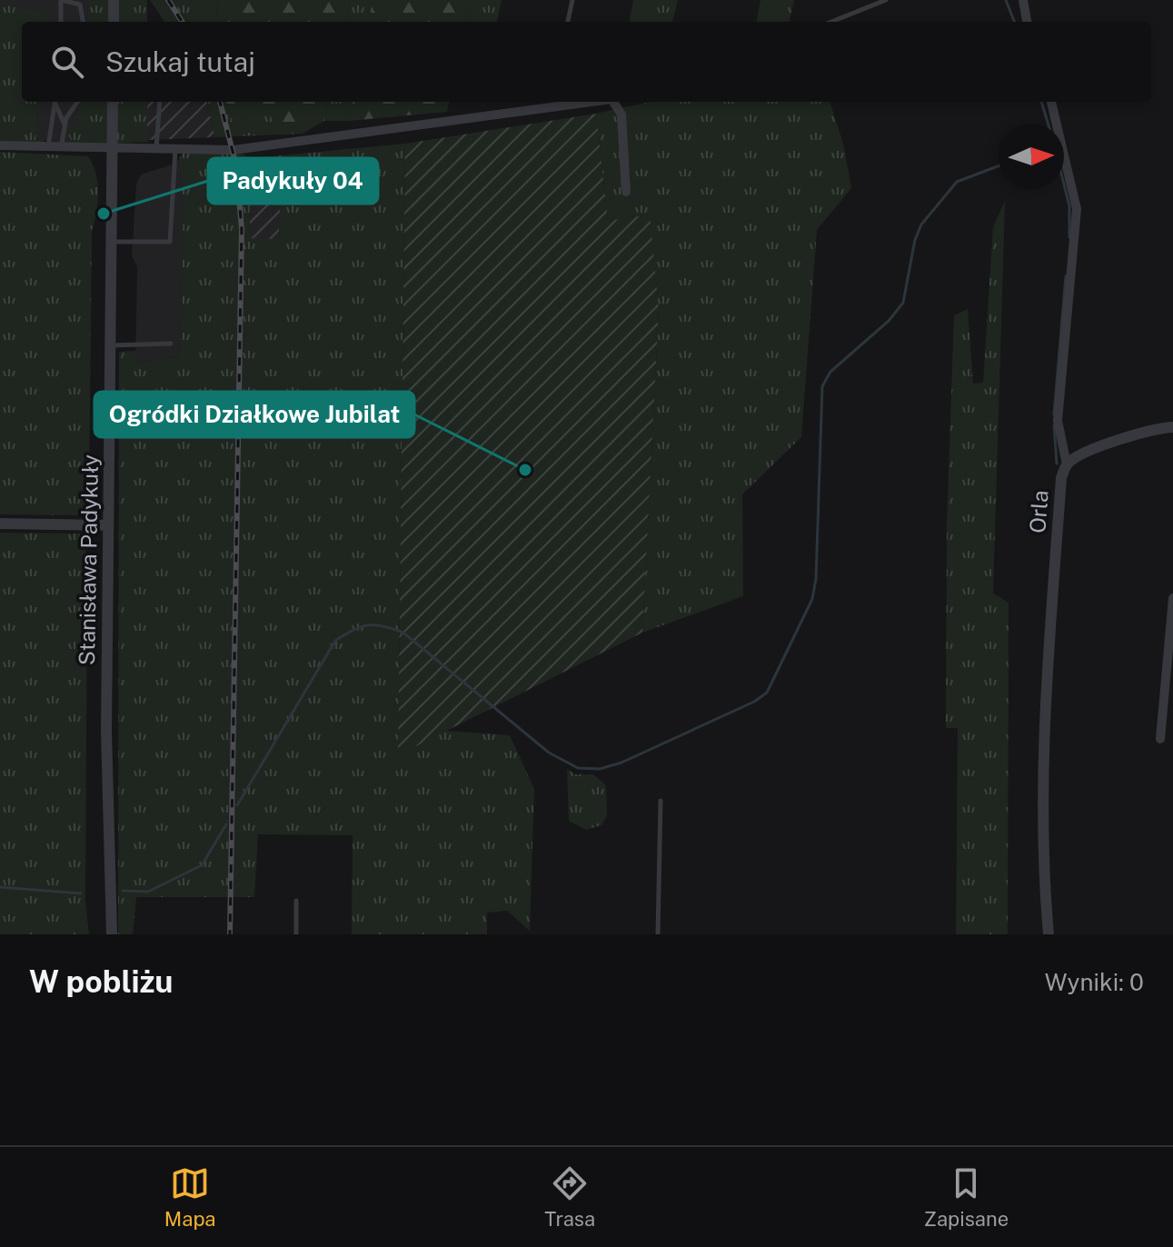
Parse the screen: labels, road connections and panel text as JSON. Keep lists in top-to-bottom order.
{
  "streets": {
    "street": ["Orla", "Stanisława Padykuły"]
  },
  "places": ["Padykuły 04", "Ogródki Działkowe Jubilat"],
  "north": "right",
  "page": {
    "search": "Szukaj tutaj",
    "heading": ["W pobliżu", "Wyniki: 0"],
    "nav": ["Mapa", "Trasa", "Zapisane"]
  }
}
